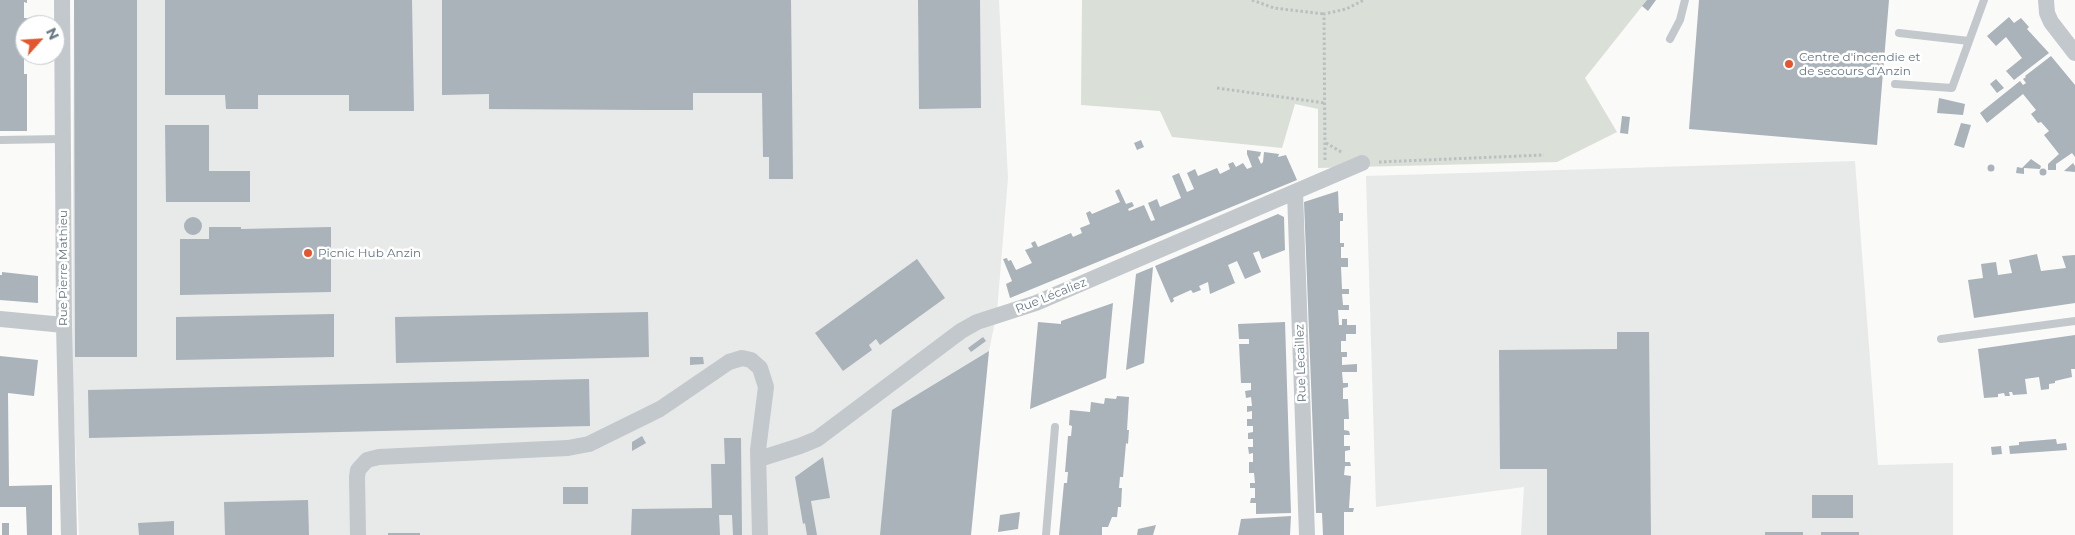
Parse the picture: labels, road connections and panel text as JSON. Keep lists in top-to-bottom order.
{
  "streets": {
    "street": ["Rue Pierre Mathieu", "Rue Lécaliez", "Rue Lecaillez"]
  },
  "crossings": [
    ["Rue Lécaliez", "Rue Lecaillez"]
  ],
  "places": ["Centre d'incendie et de secours d'Anzin", "Picnic Hub Anzin"],
  "north": "top right"
}
